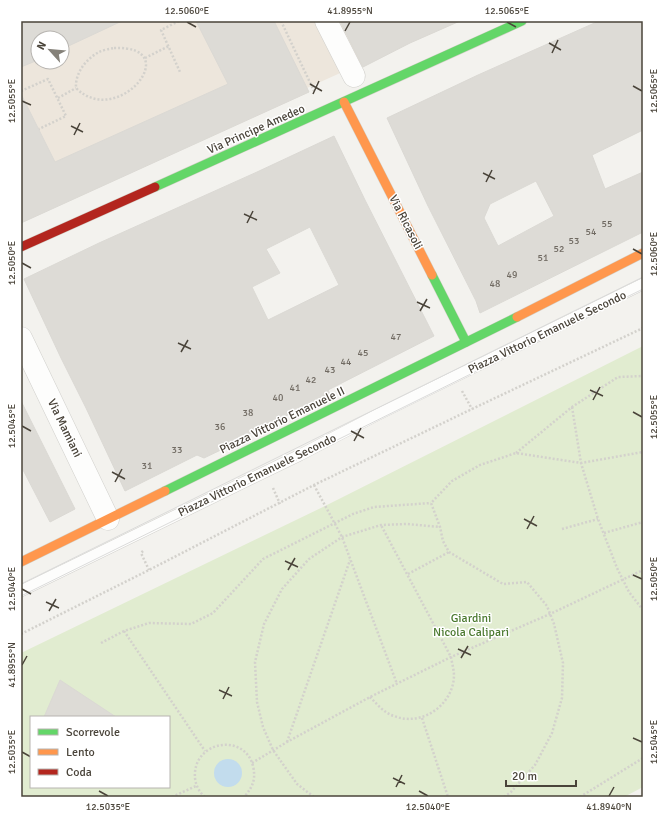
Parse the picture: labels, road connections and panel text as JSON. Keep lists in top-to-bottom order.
{
  "streets": {
    "street": [
      "Via Principe Amedeo",
      "Via Ricasoli",
      "Piazza Vittorio Emanuele II",
      "Via Mamiani"
    ],
    "lane": ["Piazza Vittorio Emanuele Secondo"]
  },
  "crossings": [
    ["Via Principe Amedeo", "Via Ricasoli"],
    ["Via Ricasoli", "Piazza Vittorio Emanuele II"],
    ["Piazza Vittorio Emanuele II", "Via Mamiani"]
  ],
  "parks": ["Giardini Nicola Calipari"],
  "house_numbers": [
    "55",
    "54",
    "53",
    "52",
    "51",
    "49",
    "48",
    "47",
    "45",
    "44",
    "43",
    "42",
    "41",
    "40",
    "38",
    "36",
    "33",
    "31"
  ],
  "legend": ["Scorrevole", "Lento", "Coda"],
  "scale_bar": "20 m",
  "north": "top left",
  "coordinates": [
    "12.5060°E",
    "41.8955°N",
    "12.5065°E",
    "12.5055°E",
    "12.5050°E",
    "12.5045°E",
    "12.5040°E",
    "12.5035°E",
    "41.8940°N"
  ]
}
